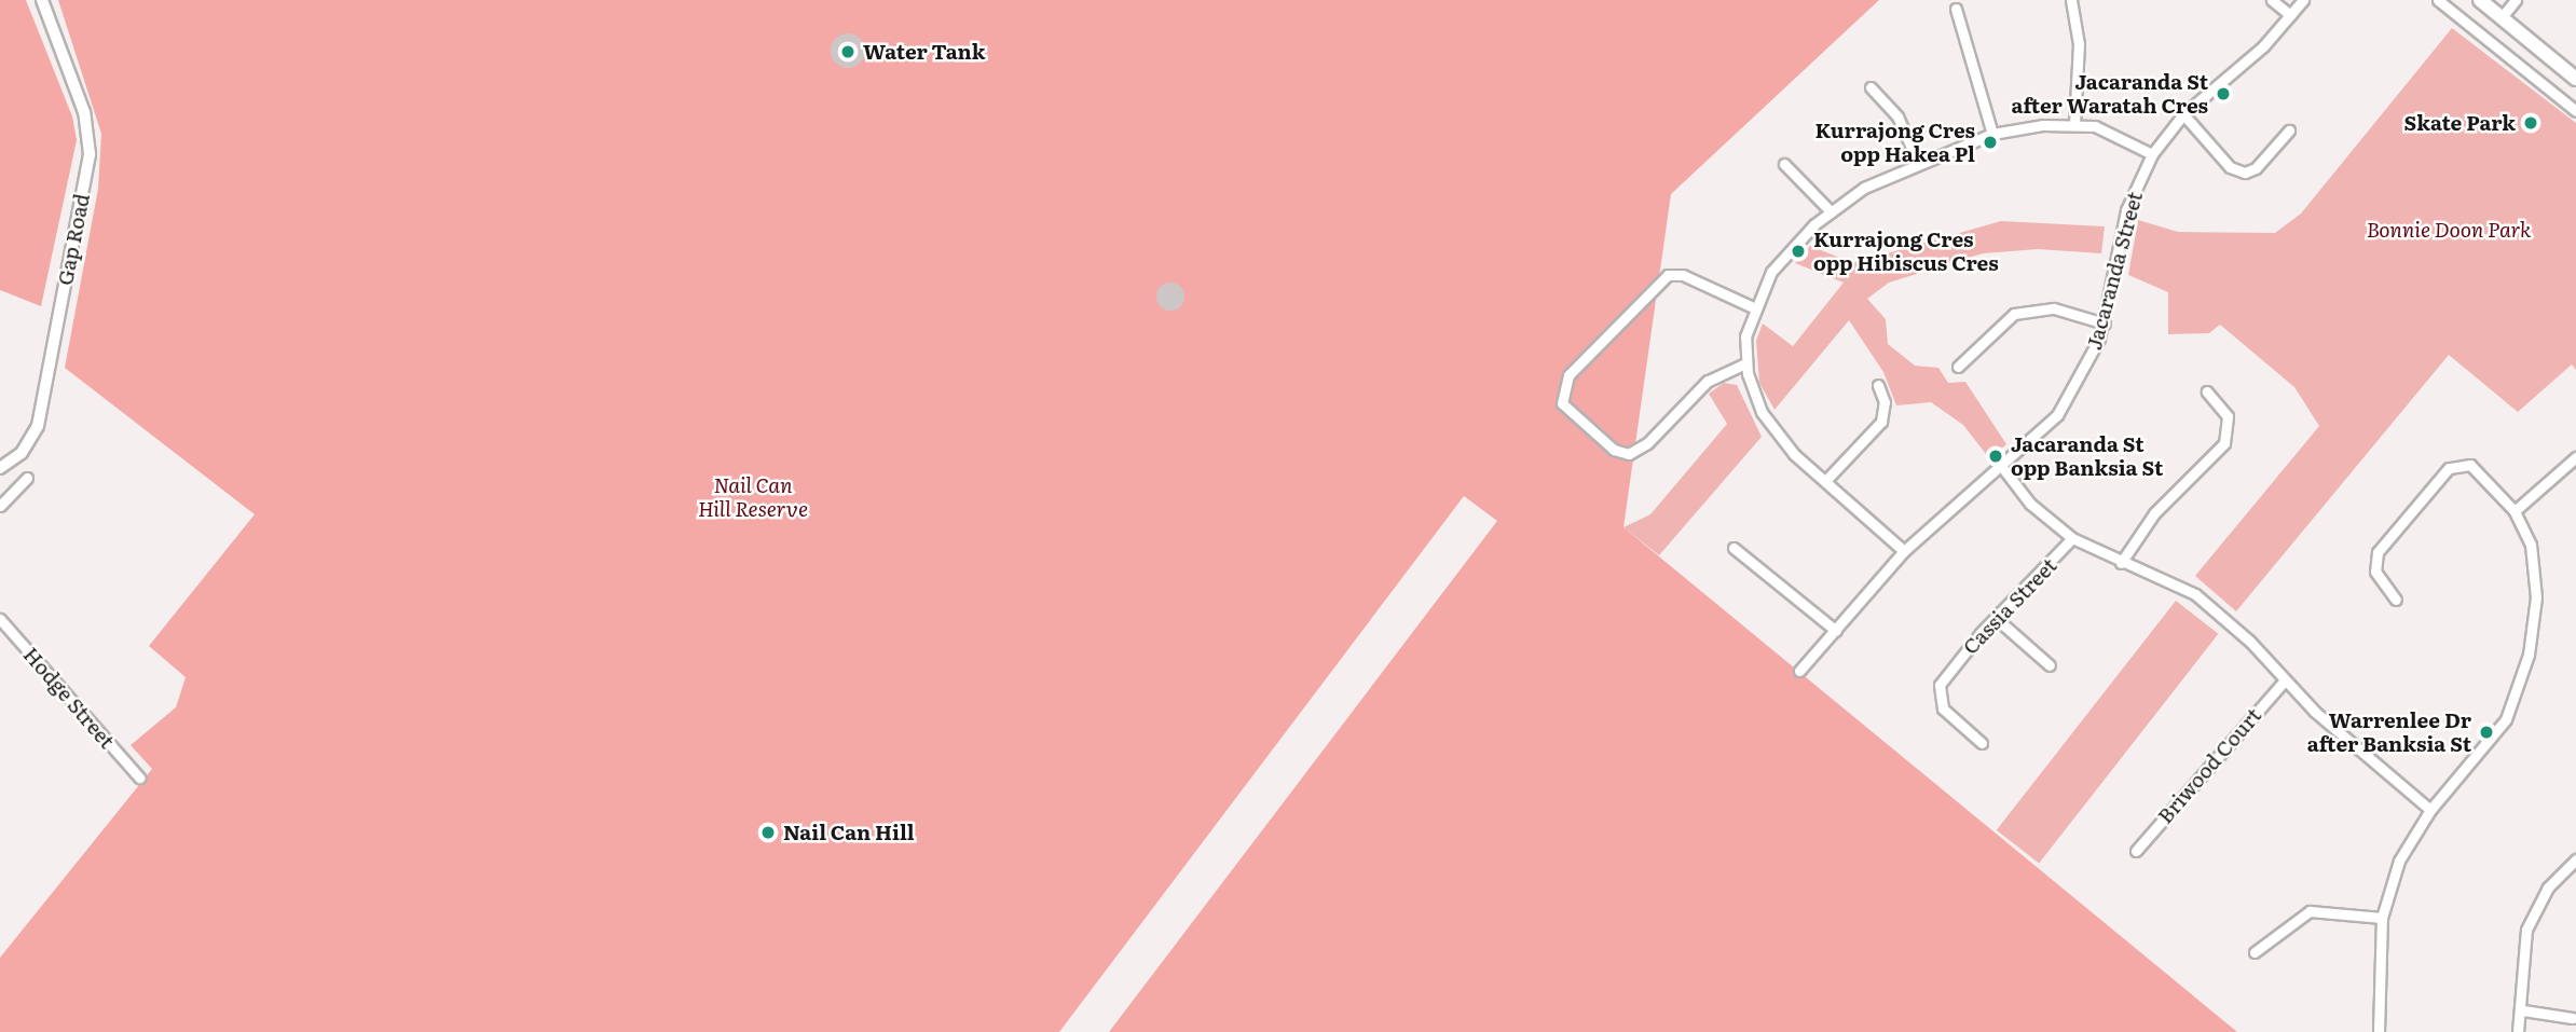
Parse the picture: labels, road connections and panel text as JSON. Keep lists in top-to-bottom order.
{
  "streets": {
    "street": [
      "Gap Road",
      "Jacaranda Street",
      "Cassia Street",
      "Hodge Street",
      "Briwood Court"
    ]
  },
  "parks": ["Bonnie Doon Park", "Nail Can Hill Reserve"],
  "places": [
    "Water Tank",
    "Jacaranda St after Waratah Cres",
    "Skate Park",
    "Kurrajong Cres opp Hakea Pl",
    "Kurrajong Cres opp Hibiscus Cres",
    "Jacaranda St opp Banksia St",
    "Warrenlee Dr after Banksia St",
    "Nail Can Hill"
  ]
}
